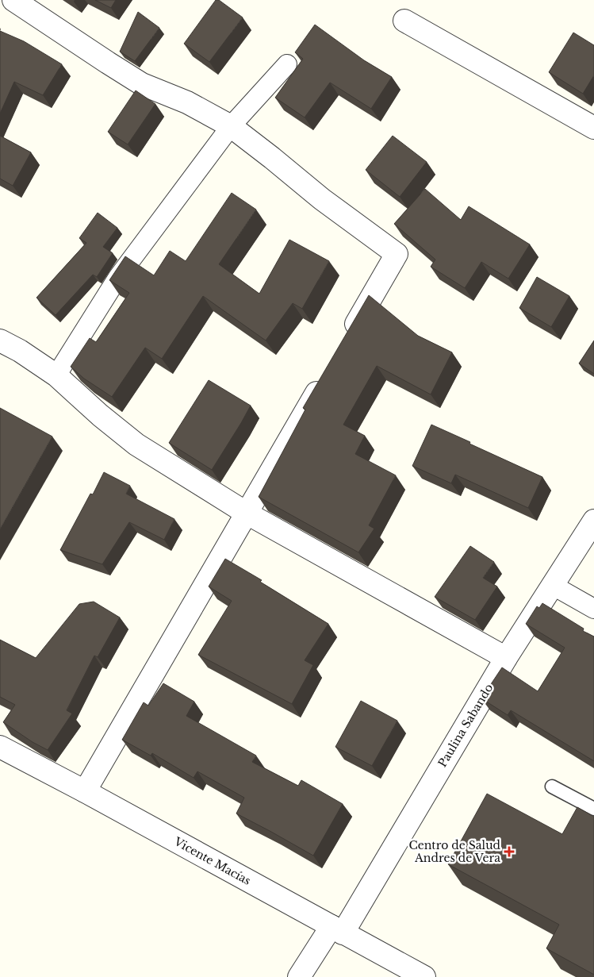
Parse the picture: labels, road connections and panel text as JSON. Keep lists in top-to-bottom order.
{
  "streets": {
    "street": ["Paulina Sabando", "Vicente Macías"]
  },
  "crossings": [
    ["Paulina Sabando", "Vicente Macías"]
  ],
  "places": {
    "health": ["Centro de Salud Andres de Vera"]
  }
}
